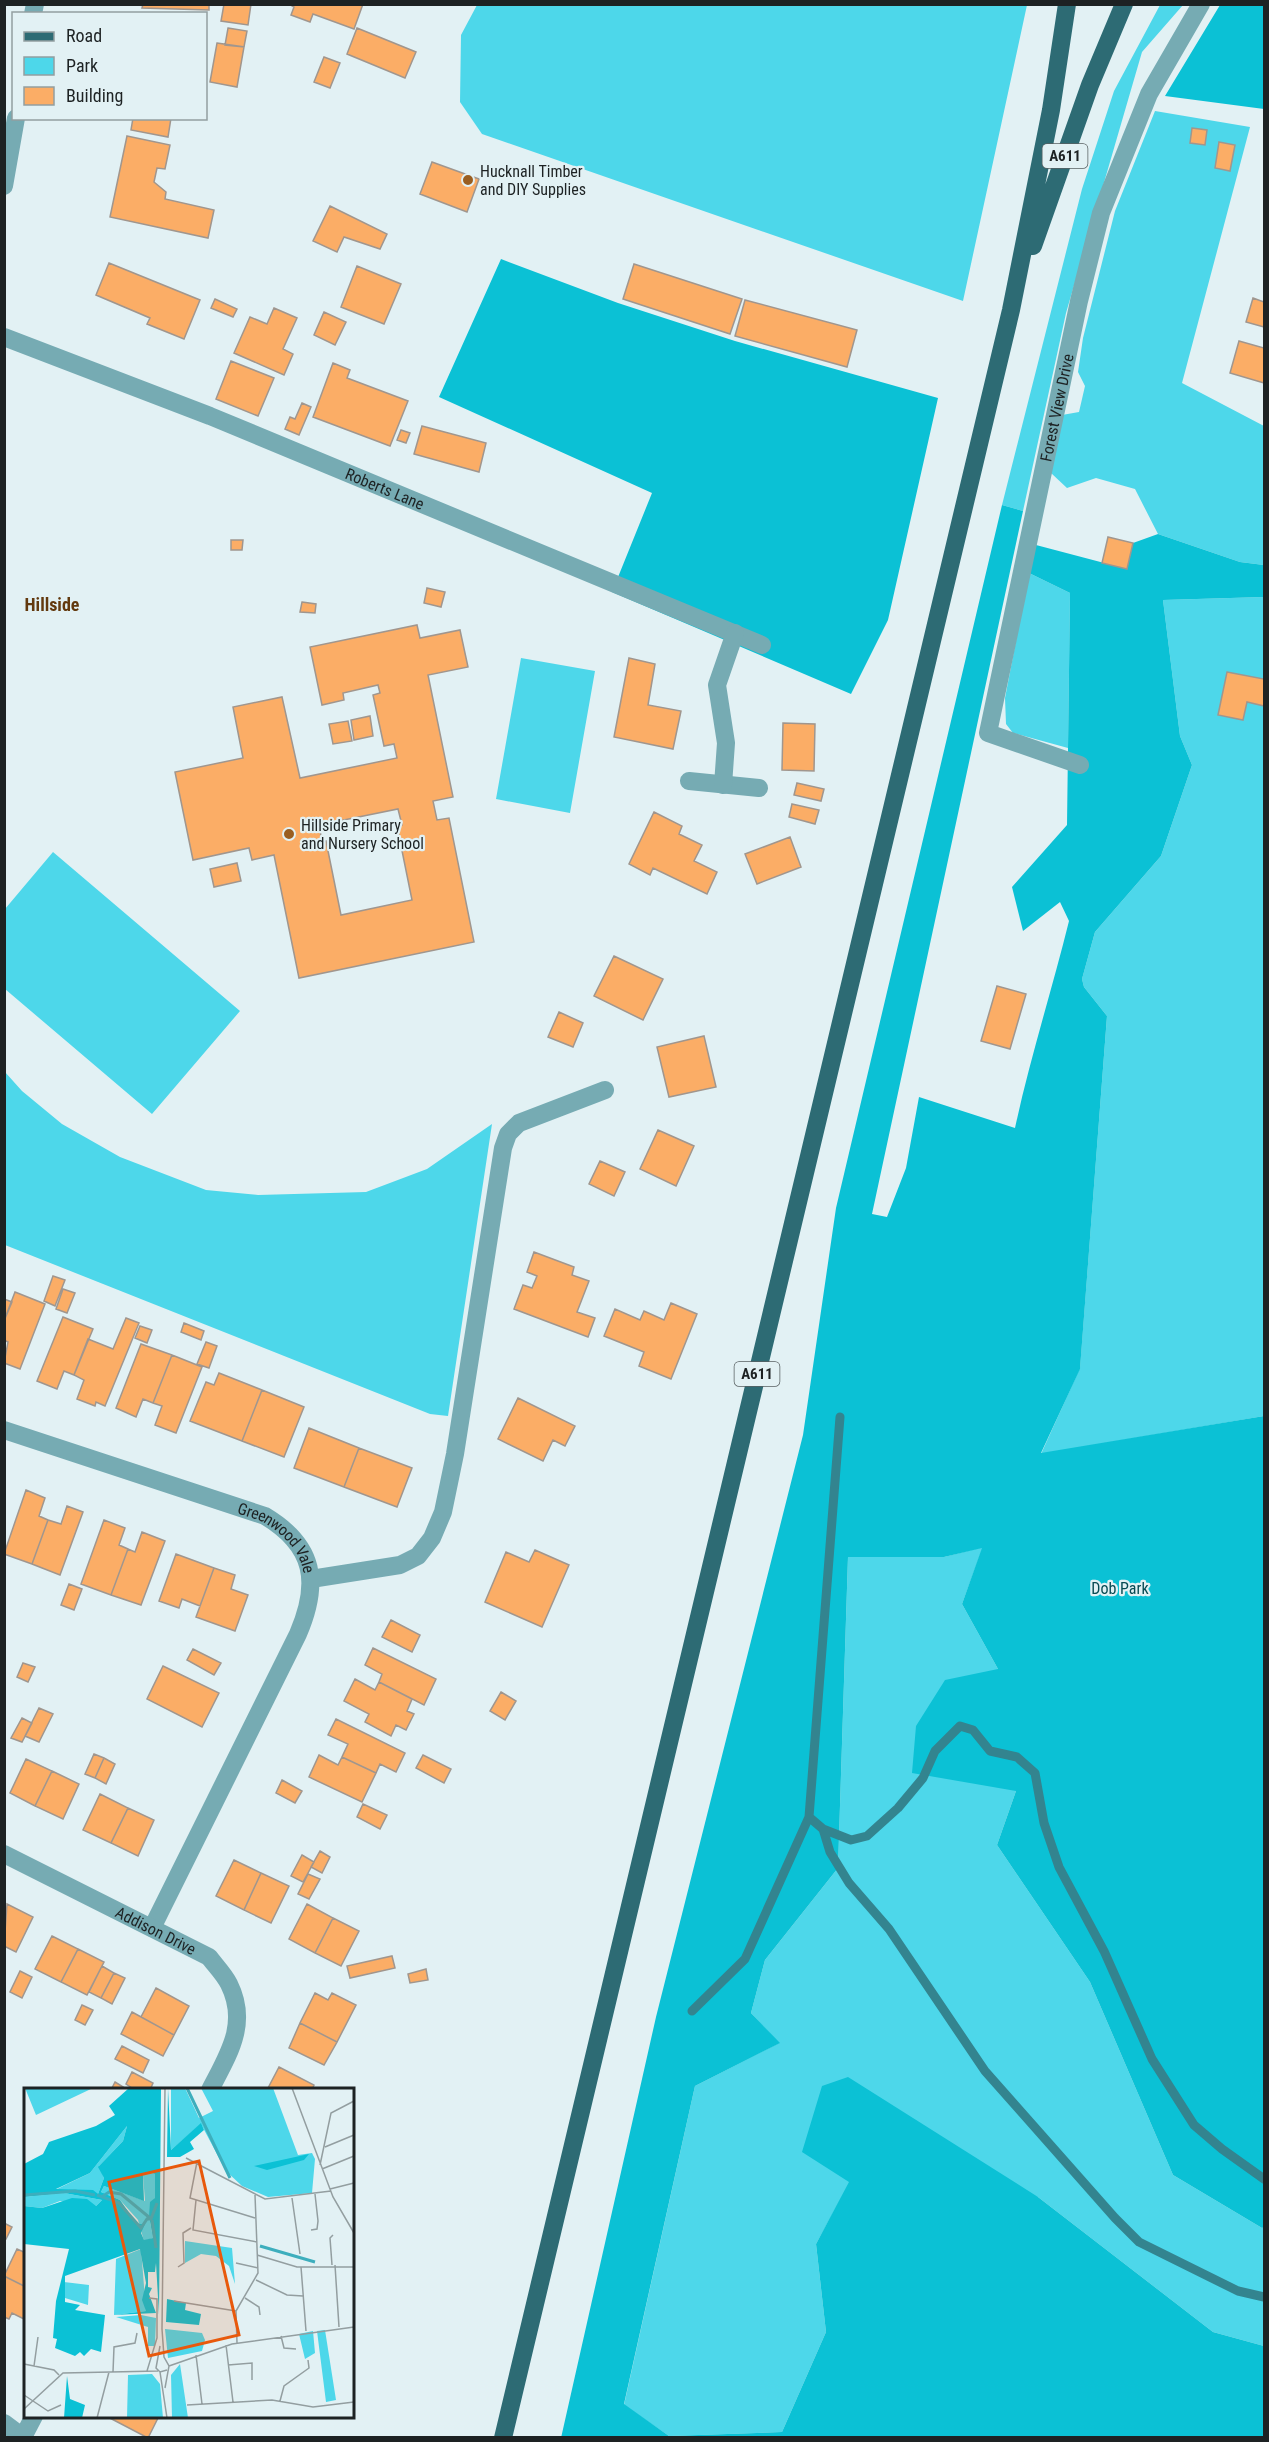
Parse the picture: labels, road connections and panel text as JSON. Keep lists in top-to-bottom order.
{
  "streets": {
    "main road": ["A611"],
    "street": [
      "Forest View Drive",
      "Roberts Lane",
      "Greenwood Vale",
      "Addison Drive"
    ]
  },
  "crossings": [
    ["Greenwood Vale", "Addison Drive"]
  ],
  "districts": ["Hillside"],
  "parks": ["Dob Park"],
  "places": ["Hucknall Timber and DIY Supplies", "Hillside Primary and Nursery School"],
  "legend": ["Road", "Park", "Building"]
}
